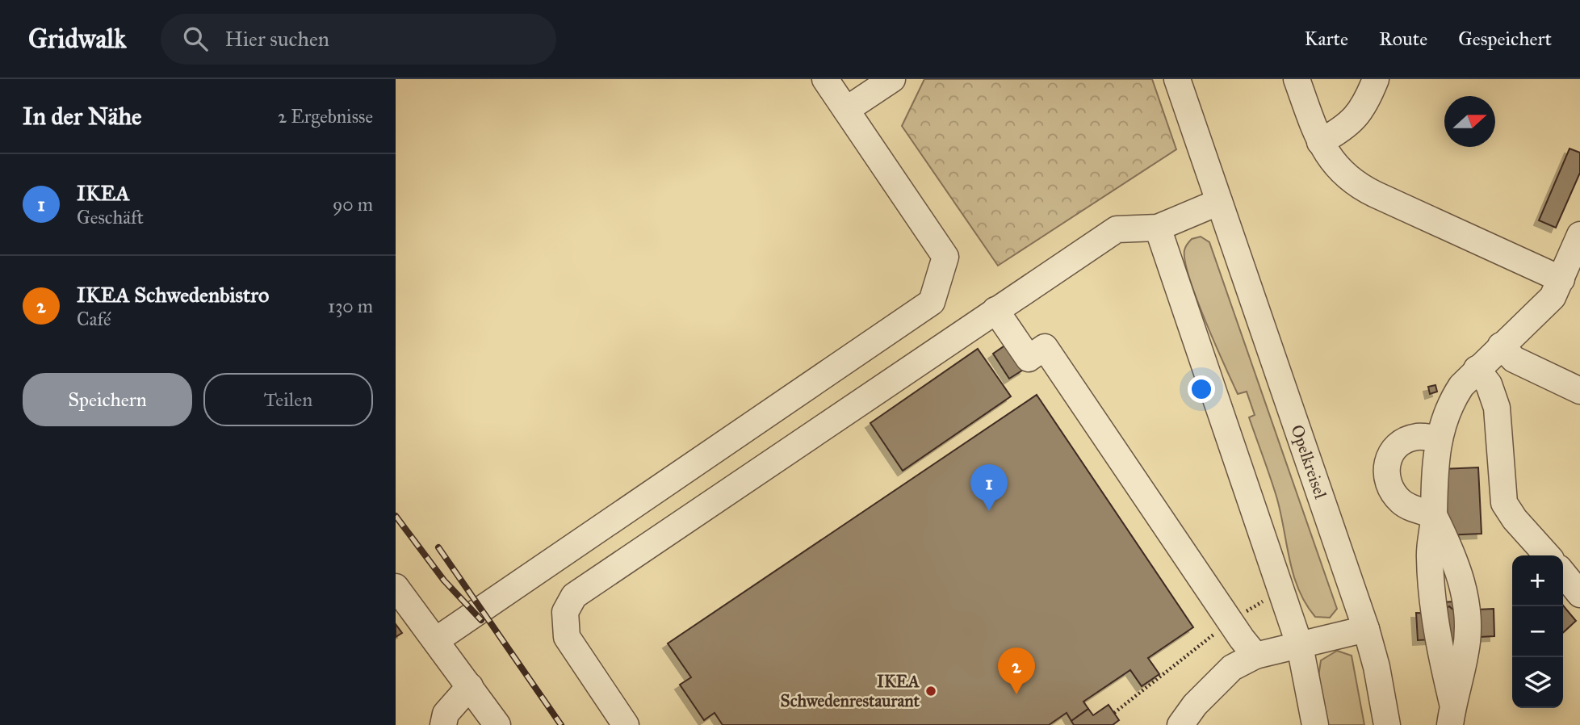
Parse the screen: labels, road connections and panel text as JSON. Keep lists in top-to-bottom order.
{
  "streets": {
    "street": ["Opelkreisel"]
  },
  "places": ["IKEA Schwedenrestaurant"],
  "north": "right",
  "page": {
    "header": "Gridwalk",
    "search": "Hier suchen",
    "nav": ["Karte", "Route", "Gespeichert"],
    "heading": ["In der Nähe", "2 Ergebnisse"],
    "list": [
      {
        "mark": "1",
        "name": "IKEA",
        "note": "Geschäft",
        "value": "90 m"
      },
      {
        "mark": "2",
        "name": "IKEA Schwedenbistro",
        "note": "Café",
        "value": "130 m"
      }
    ],
    "buttons": ["Speichern", "Teilen"],
    "pins": ["1", "2"],
    "map_buttons": ["+", "−"]
  }
}
